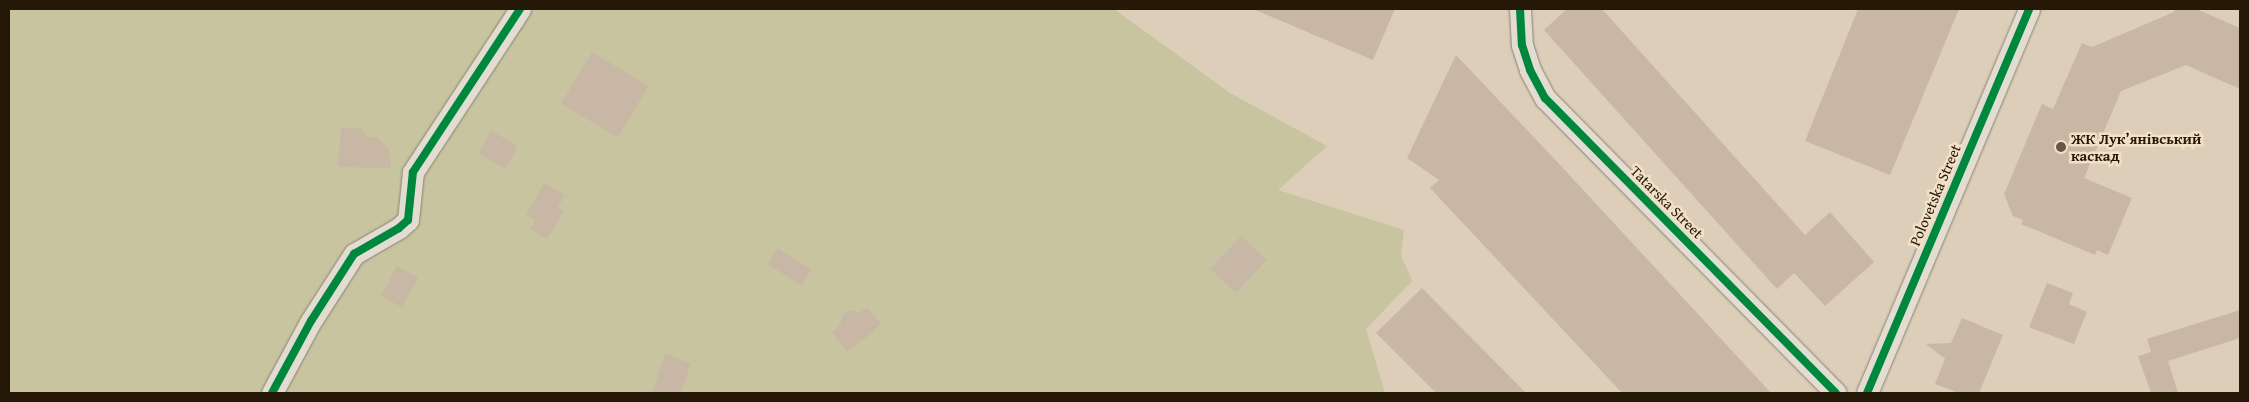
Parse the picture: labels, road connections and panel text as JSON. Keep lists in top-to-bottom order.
{
  "streets": {
    "street": ["Polovetska Street", "Tatarska Street"]
  },
  "places": ["ЖК Лук’янівський каскад"]
}
